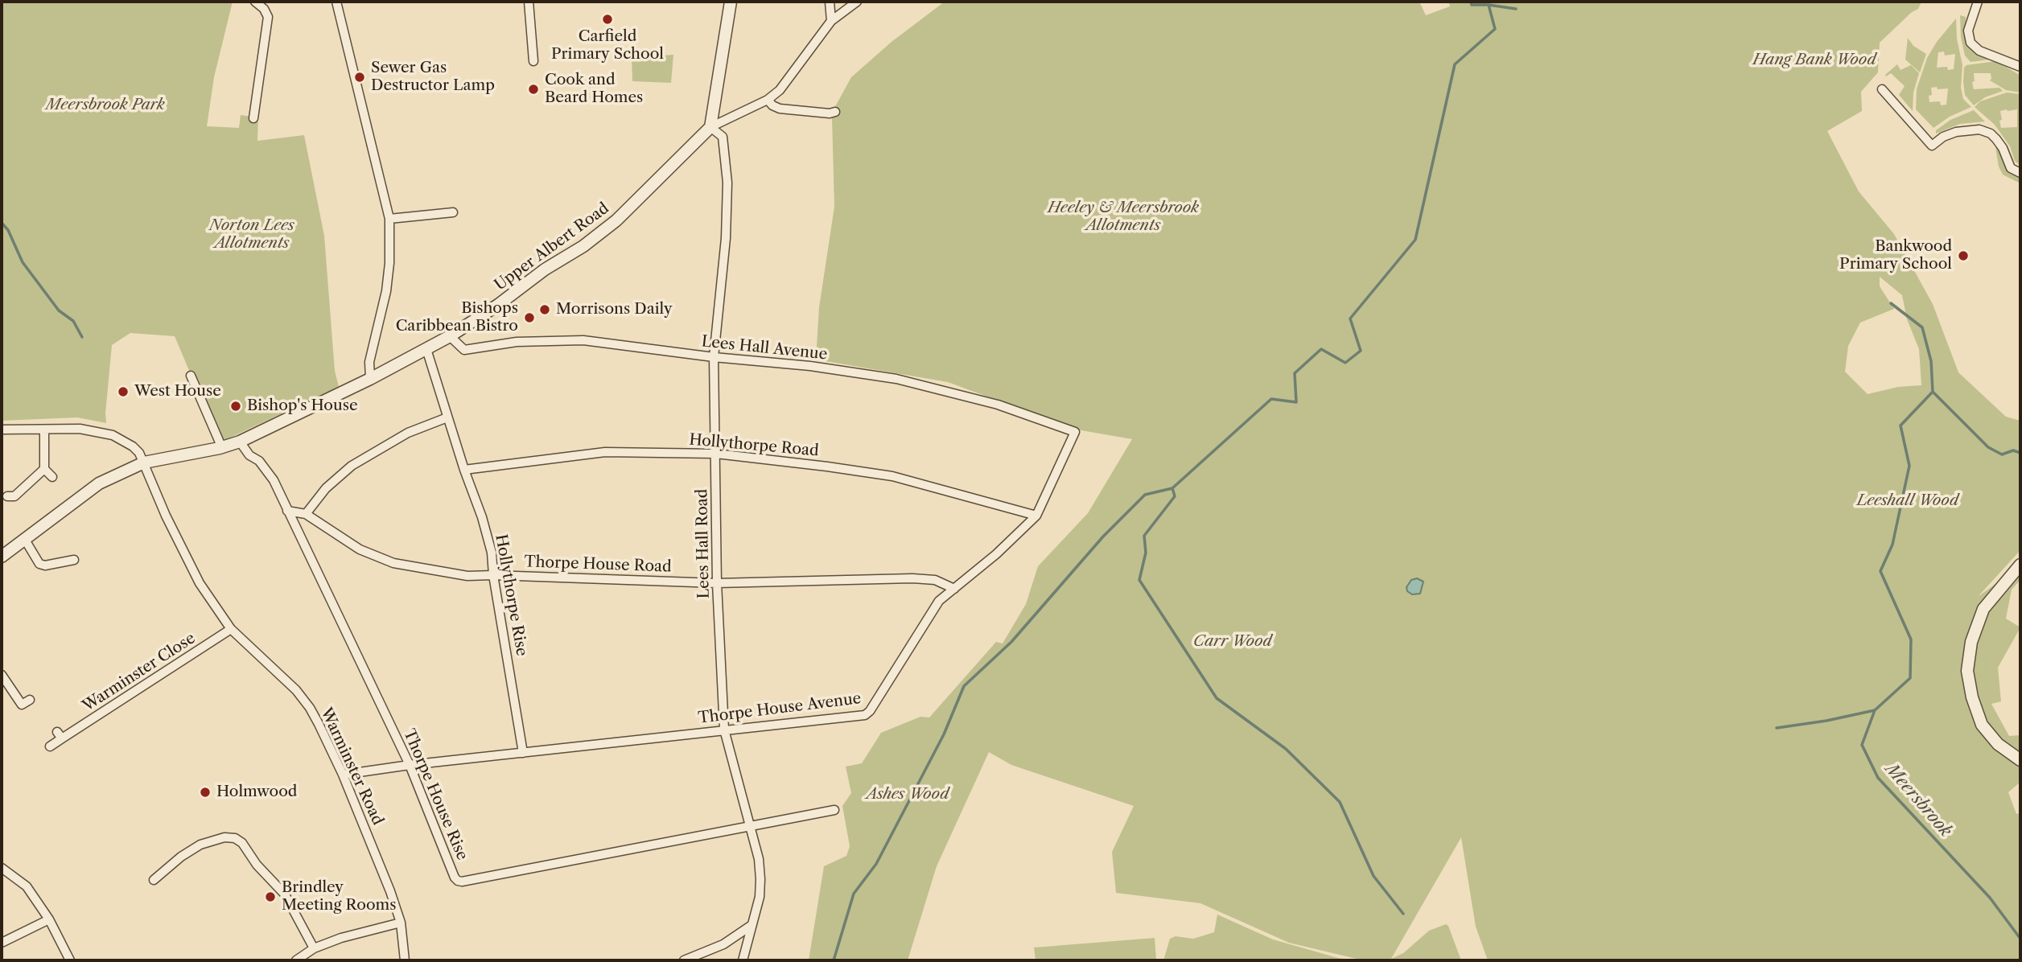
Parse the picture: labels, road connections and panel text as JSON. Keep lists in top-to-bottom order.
{
  "streets": {
    "street": [
      "Upper Albert Road",
      "Lees Hall Avenue",
      "Hollythorpe Road",
      "Lees Hall Road",
      "Thorpe House Road",
      "Hollythorpe Rise",
      "Warminster Close",
      "Thorpe House Avenue",
      "Warminster Road",
      "Thorpe House Rise"
    ]
  },
  "crossings": [
    ["Upper Albert Road", "Lees Hall Avenue"],
    ["Upper Albert Road", "Lees Hall Road"],
    ["Upper Albert Road", "Hollythorpe Rise"],
    ["Upper Albert Road", "Warminster Road"],
    ["Upper Albert Road", "Thorpe House Rise"],
    ["Lees Hall Avenue", "Lees Hall Road"],
    ["Lees Hall Avenue", "Thorpe House Avenue"],
    ["Hollythorpe Road", "Lees Hall Road"],
    ["Hollythorpe Road", "Hollythorpe Rise"],
    ["Hollythorpe Road", "Thorpe House Avenue"],
    ["Lees Hall Road", "Thorpe House Road"],
    ["Lees Hall Road", "Thorpe House Avenue"],
    ["Lees Hall Road", "Thorpe House Rise"],
    ["Thorpe House Road", "Hollythorpe Rise"],
    ["Thorpe House Road", "Thorpe House Avenue"],
    ["Thorpe House Road", "Thorpe House Rise"],
    ["Hollythorpe Rise", "Thorpe House Avenue"],
    ["Warminster Close", "Warminster Road"],
    ["Thorpe House Avenue", "Warminster Road"],
    ["Thorpe House Avenue", "Thorpe House Rise"]
  ],
  "water": ["Meersbrook"],
  "parks": [
    "Hang Bank Wood",
    "Meersbrook Park",
    "Heeley & Meersbrook Allotments",
    "Norton Lees Allotments",
    "Leeshall Wood",
    "Carr Wood",
    "Ashes Wood"
  ],
  "places": [
    "Carfield Primary School",
    "Sewer Gas Destructor Lamp",
    "Cook and Beard Homes",
    "Bankwood Primary School",
    "Morrisons Daily",
    "Bishops Caribbean Bistro",
    "West House",
    "Bishop's House",
    "Holmwood",
    "Brindley Meeting Rooms"
  ]
}
